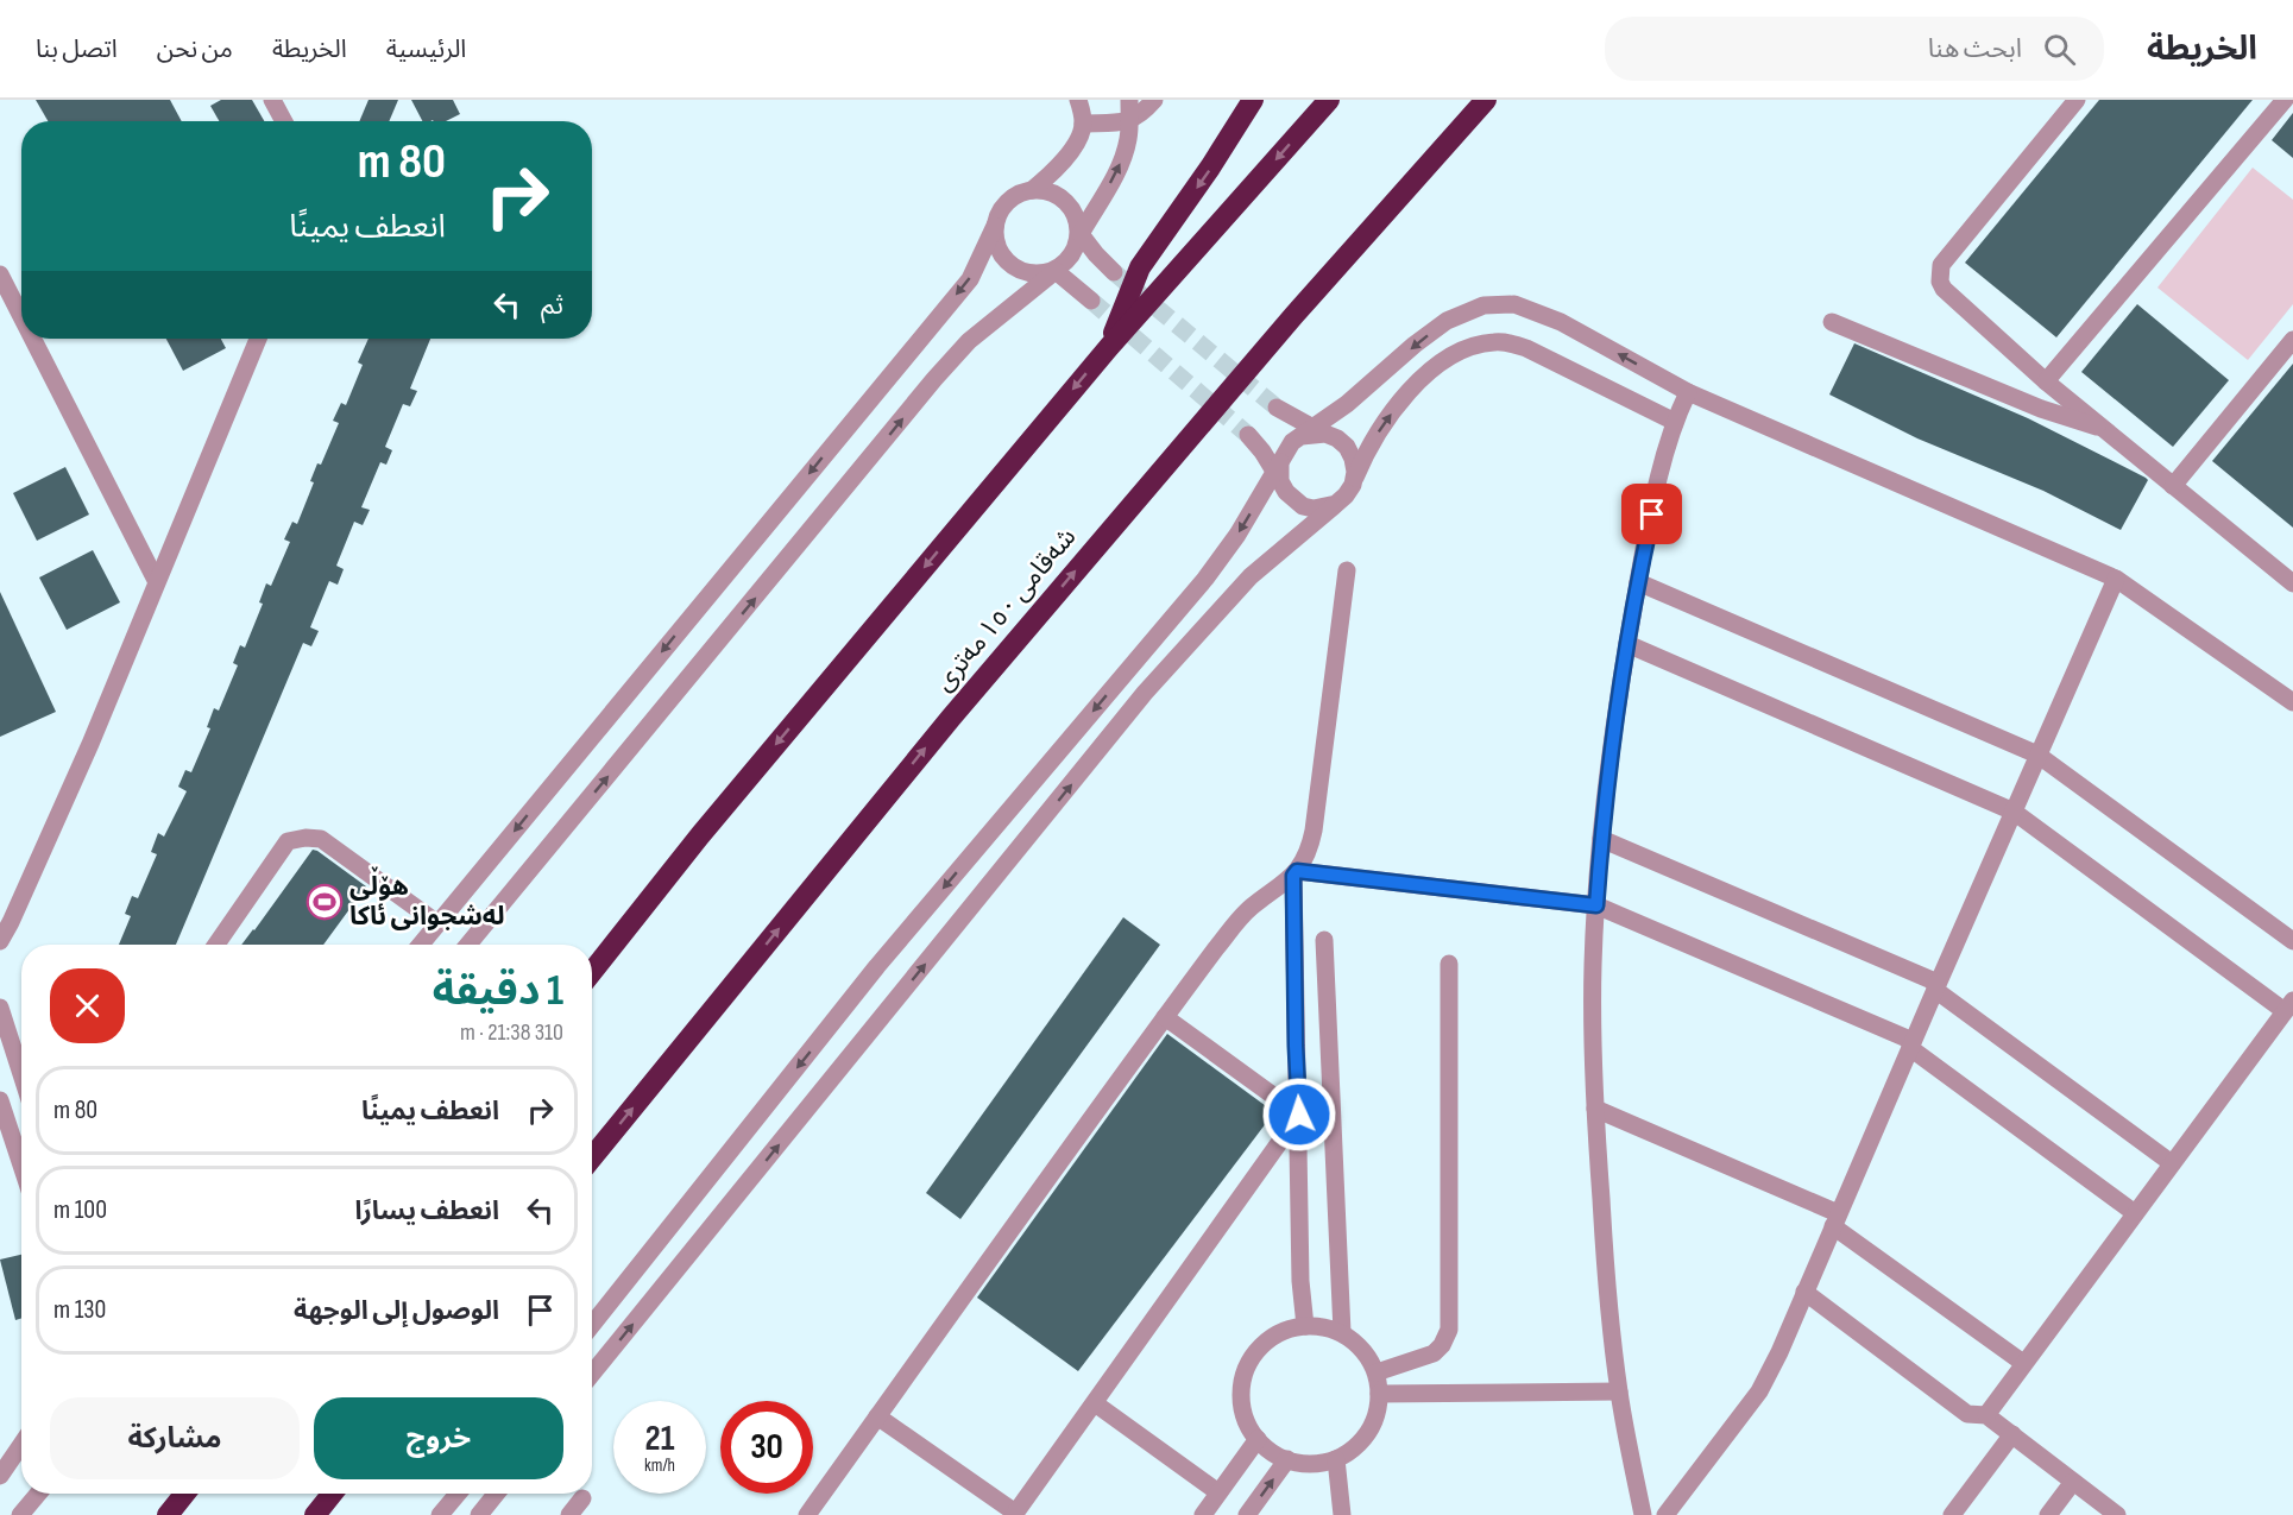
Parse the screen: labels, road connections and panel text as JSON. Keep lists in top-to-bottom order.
{
  "streets": {
    "highway": ["شەقامی ١٥٠ مەتری"]
  },
  "places": {
    "sports": ["هۆڵی لەشجوانی ئاکا"]
  },
  "page": {
    "header": "الخريطة",
    "search": "ابحث هنا",
    "nav": [
      "الرئيسية",
      "الخريطة",
      "من نحن",
      "اتصل بنا"
    ],
    "turn": ["80 m", "انعطف يمينًا"],
    "then": "ثم",
    "heading": ["1 دقيقة", "310 m · 21:38"],
    "list": [
      {
        "name": "انعطف يمينًا",
        "value": "80 m"
      },
      {
        "name": "انعطف يسارًا",
        "value": "100 m"
      },
      {
        "name": "الوصول إلى الوجهة",
        "value": "130 m"
      }
    ],
    "buttons": ["خروج", "مشاركة"],
    "speed": "21 km/h",
    "limit": "30"
  }
}
